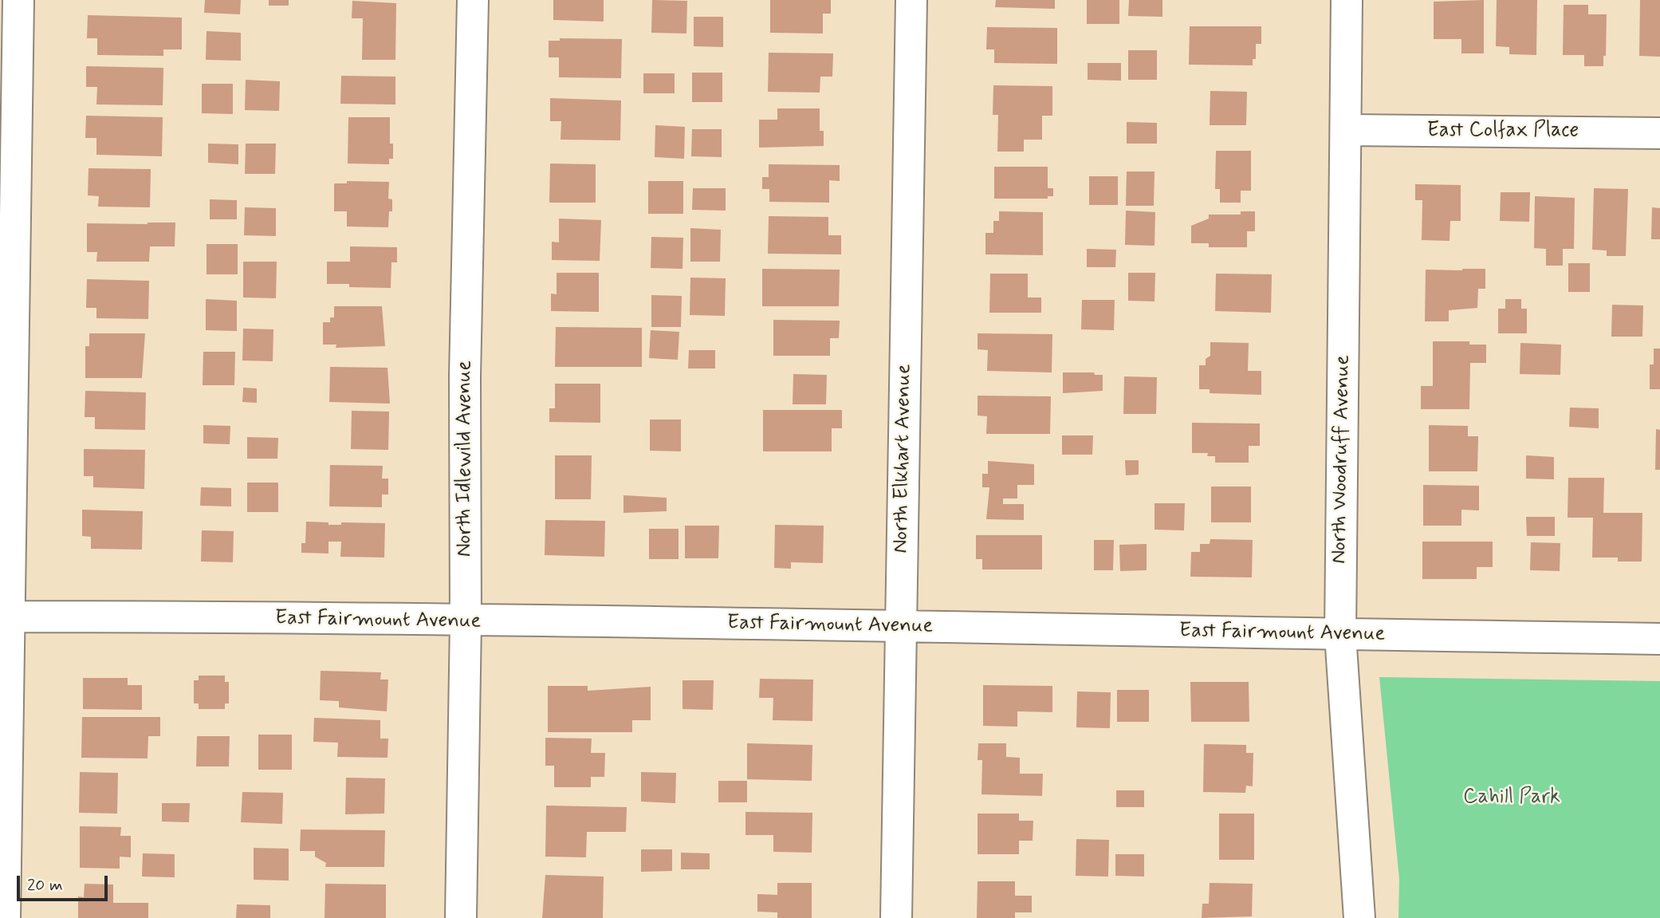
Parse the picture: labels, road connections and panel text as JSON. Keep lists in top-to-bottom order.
{
  "streets": {
    "street": [
      "East Colfax Place",
      "North Idlewild Avenue",
      "North Elkhart Avenue",
      "North Woodruff Avenue",
      "East Fairmount Avenue"
    ]
  },
  "crossings": [
    ["East Colfax Place", "North Woodruff Avenue"],
    ["North Idlewild Avenue", "East Fairmount Avenue"],
    ["North Elkhart Avenue", "East Fairmount Avenue"],
    ["North Woodruff Avenue", "East Fairmount Avenue"]
  ],
  "parks": ["Cahill Park"],
  "scale_bar": "20 m"
}
